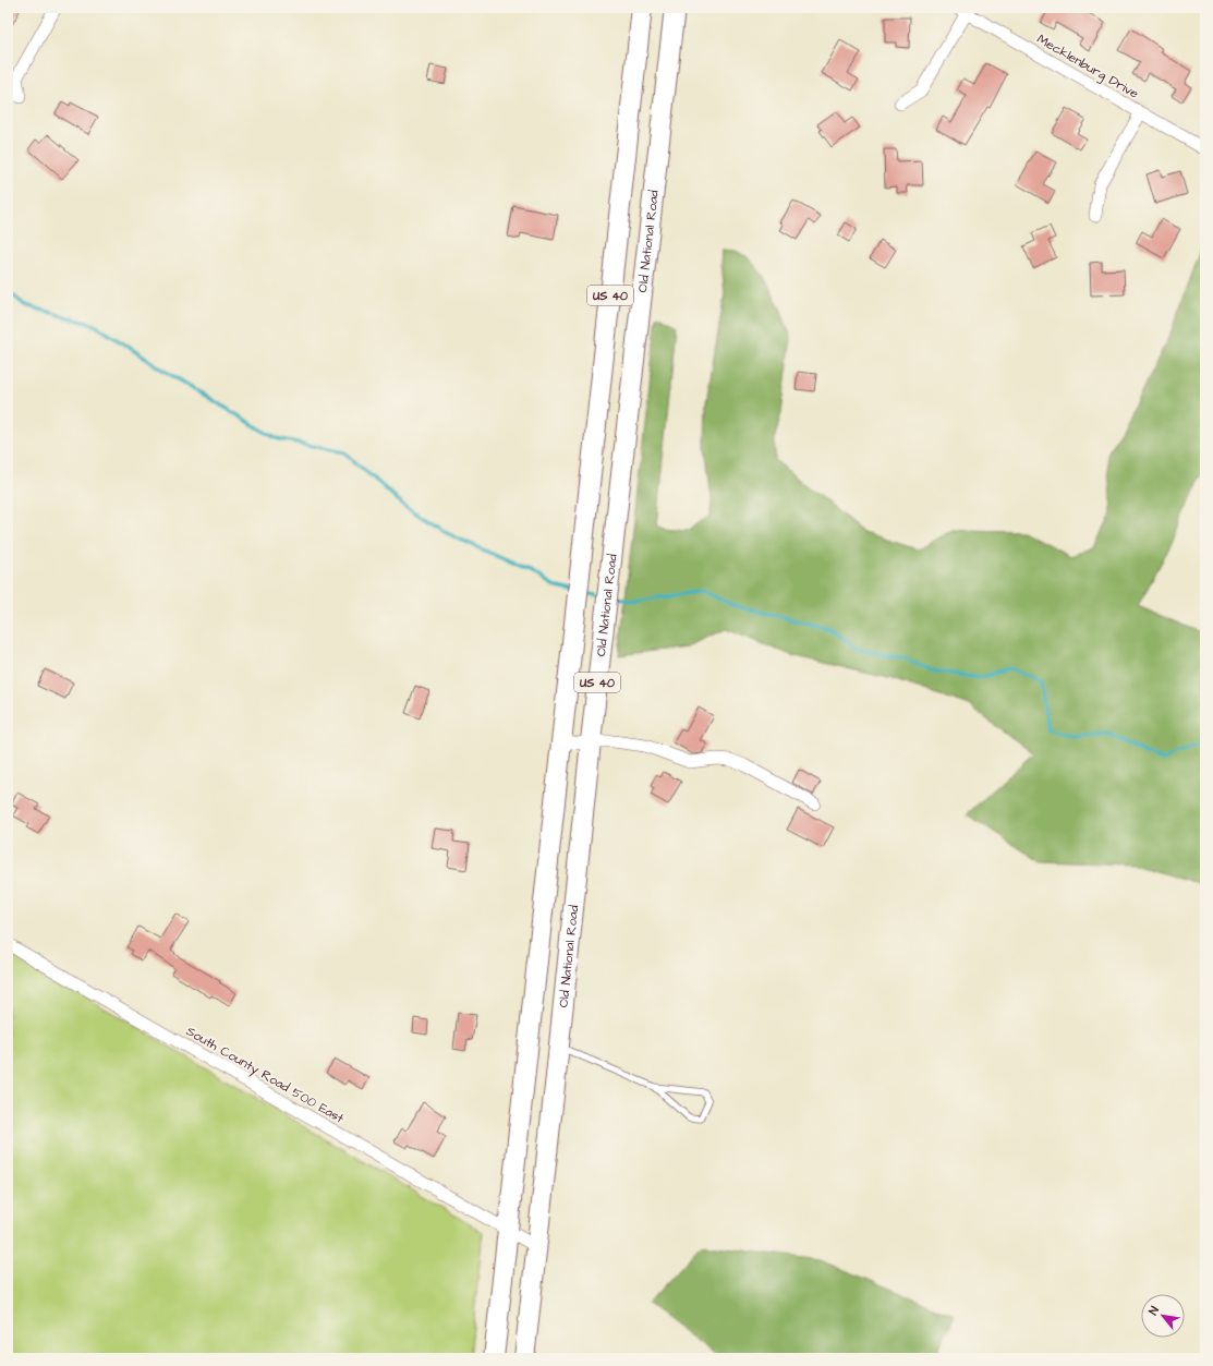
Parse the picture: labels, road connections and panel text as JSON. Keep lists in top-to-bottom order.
{
  "streets": {
    "main road": ["Old National Road", "US 40"],
    "street": ["Mecklenburg Drive", "South County Road 500 East"]
  },
  "crossings": [
    ["Old National Road", "South County Road 500 East"],
    ["US 40", "South County Road 500 East"]
  ],
  "north": "top left"
}
